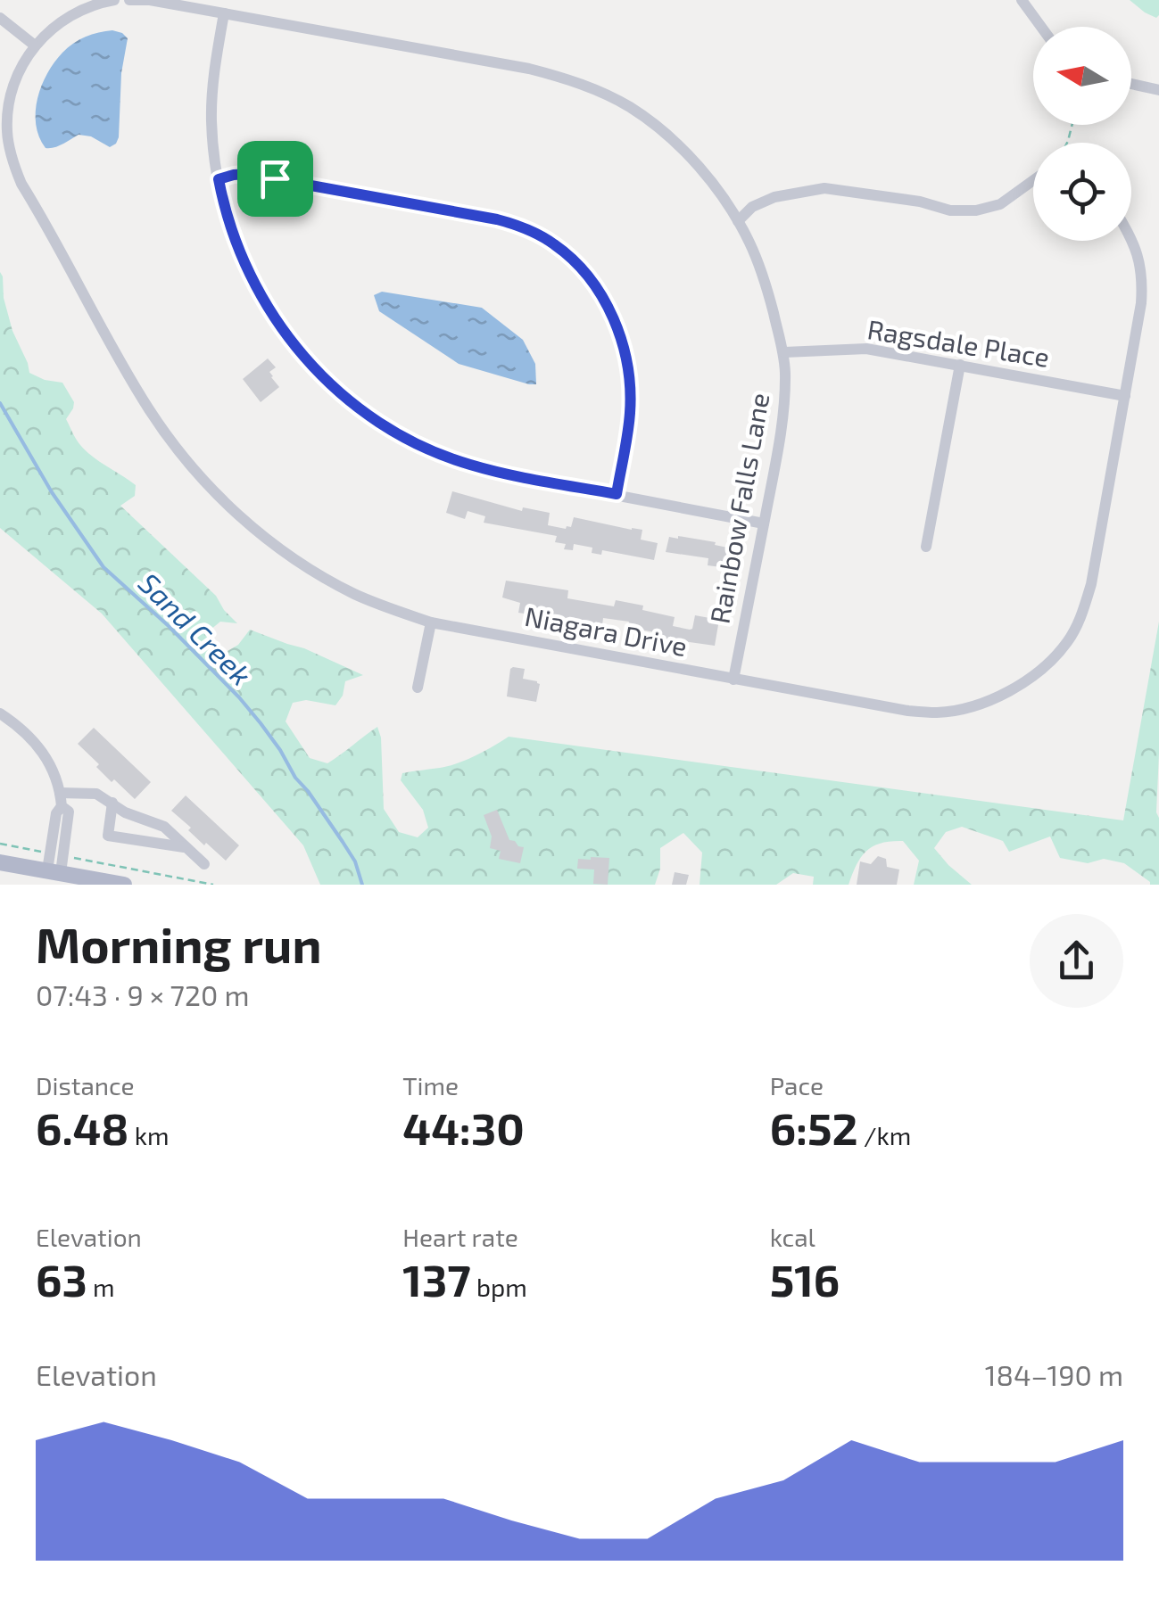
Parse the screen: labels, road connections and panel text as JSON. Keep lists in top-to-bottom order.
{
  "streets": {
    "street": ["Ragsdale Place", "Rainbow Falls Lane", "Niagara Drive"]
  },
  "crossings": [
    ["Ragsdale Place", "Rainbow Falls Lane"],
    ["Ragsdale Place", "Niagara Drive"],
    ["Rainbow Falls Lane", "Niagara Drive"]
  ],
  "water": ["Sand Creek"],
  "north": "left",
  "page": {
    "heading": ["Morning run", "07:43 · 9 × 720 m"],
    "stats": [
      ["Distance", "6.48 km"],
      ["Time", "44:30"],
      ["Pace", "6:52 /km"],
      ["Elevation", "63 m"],
      ["Heart rate", "137 bpm"],
      ["kcal", "516"]
    ],
    "chart": ["Elevation", "184–190 m"]
  }
}
